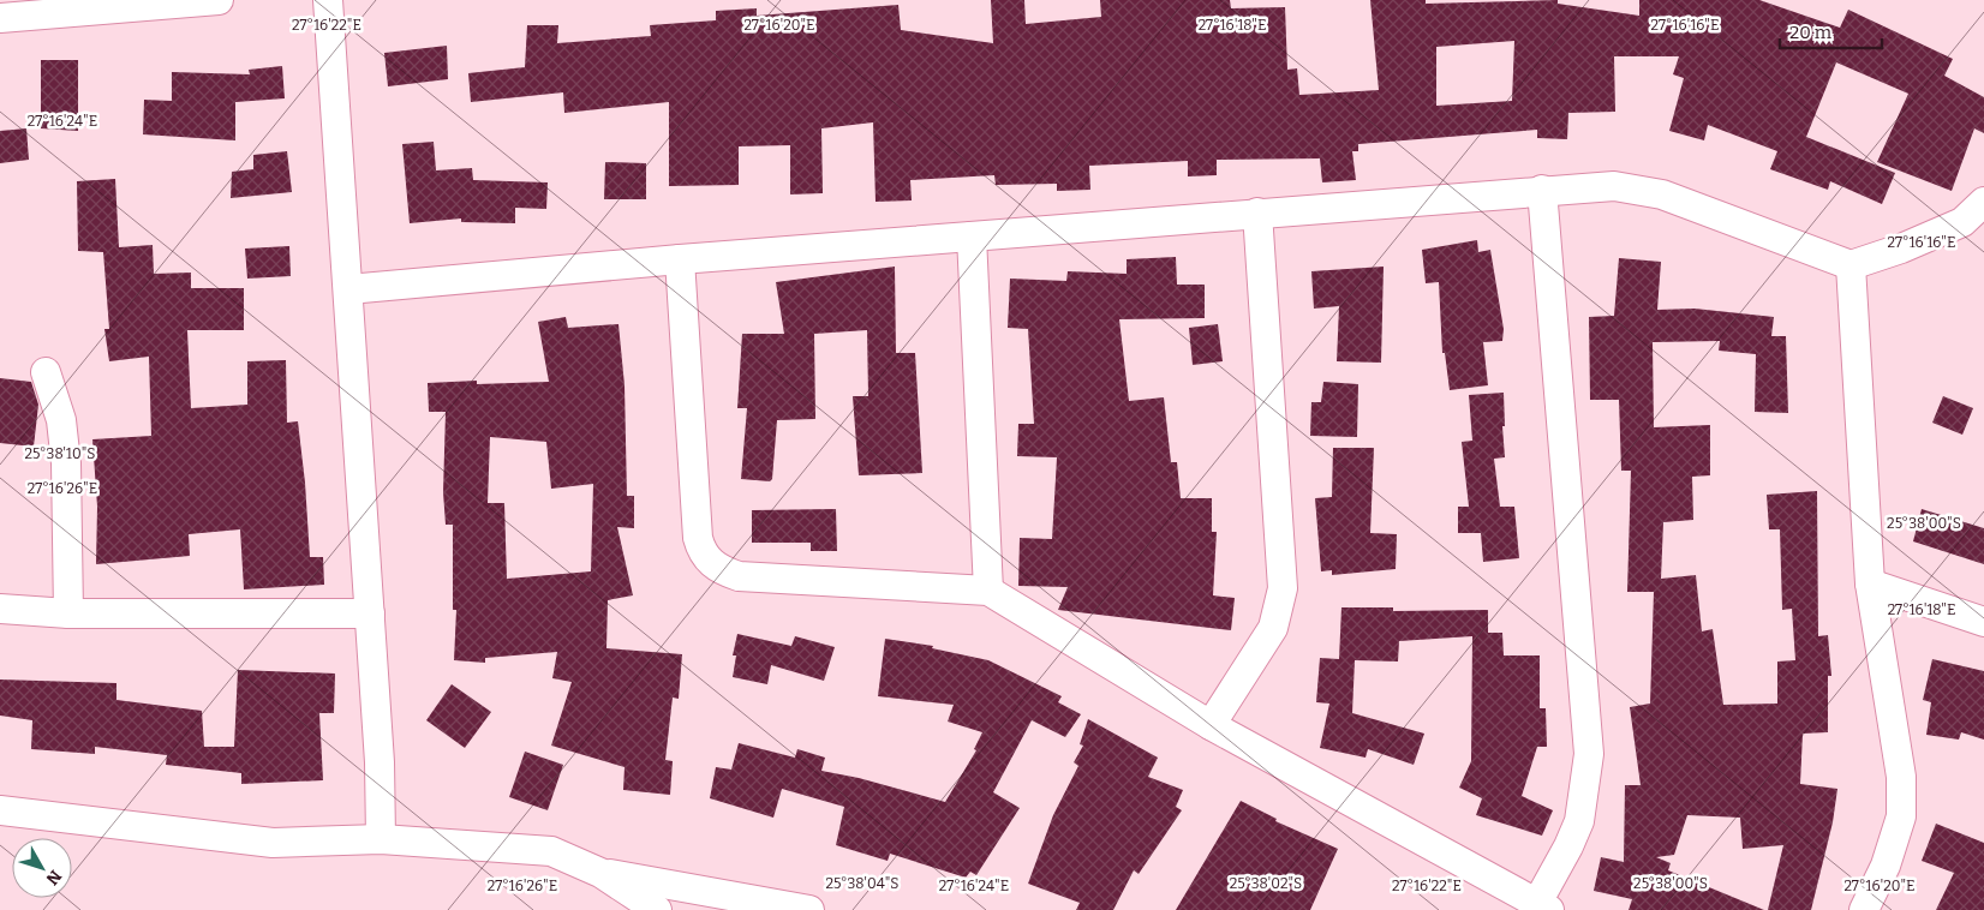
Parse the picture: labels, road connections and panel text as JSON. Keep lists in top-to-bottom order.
{
  "scale_bar": "20 m",
  "north": "bottom right",
  "coordinates": [
    "27°16'16\"E",
    "27°16'22\"E",
    "27°16'20\"E",
    "27°16'18\"E",
    "27°16'24\"E",
    "25°38'10\"S",
    "27°16'26\"E",
    "25°38'00\"S",
    "25°38'04\"S",
    "25°38'02\"S"
  ]
}
